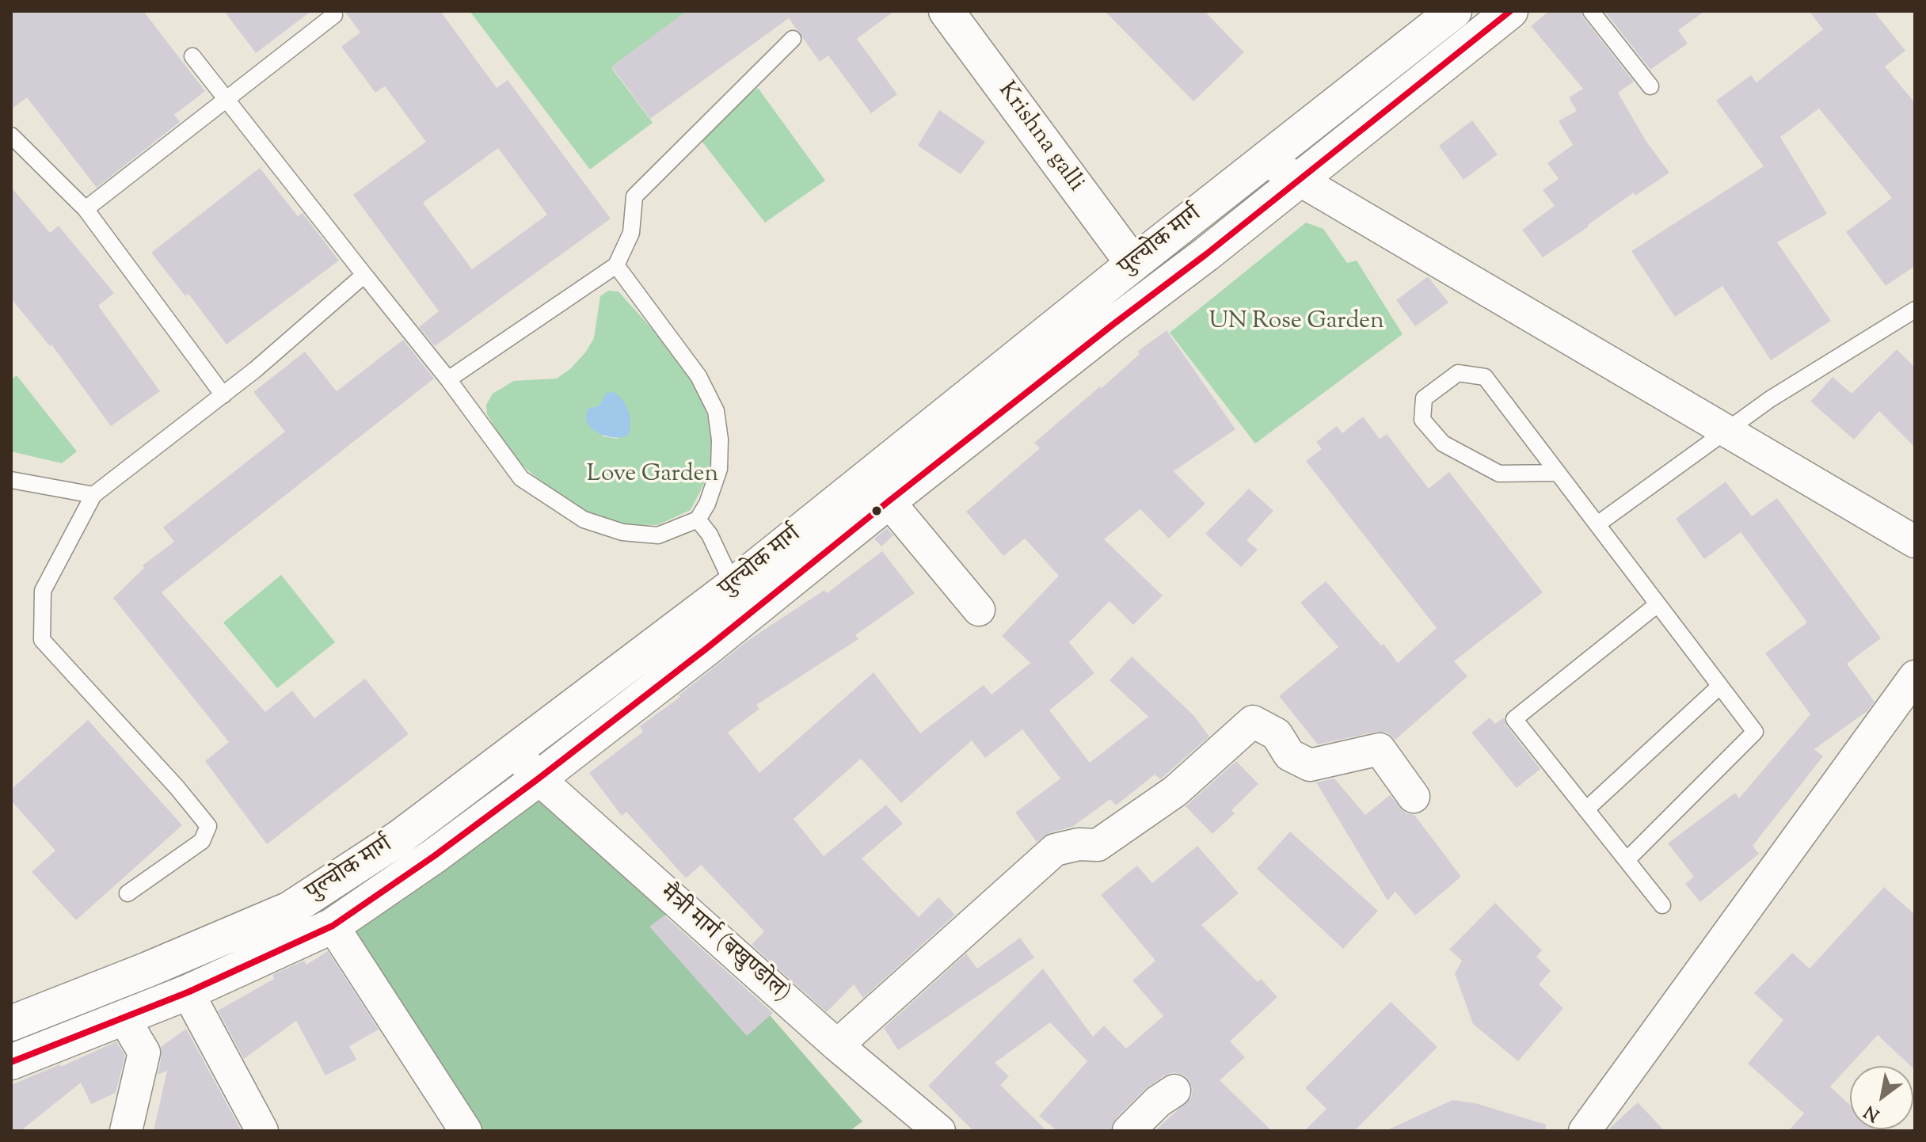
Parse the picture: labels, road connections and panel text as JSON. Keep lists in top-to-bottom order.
{
  "streets": {
    "main road": ["Krishna galli", "पुल्चोक मार्ग"],
    "street": ["मैत्री मार्ग (बखुण्डोल)"]
  },
  "crossings": [
    ["Krishna galli", "पुल्चोक मार्ग"],
    ["पुल्चोक मार्ग", "मैत्री मार्ग (बखुण्डोल)"]
  ],
  "parks": ["UN Rose Garden", "Love Garden"],
  "north": "bottom left"
}
